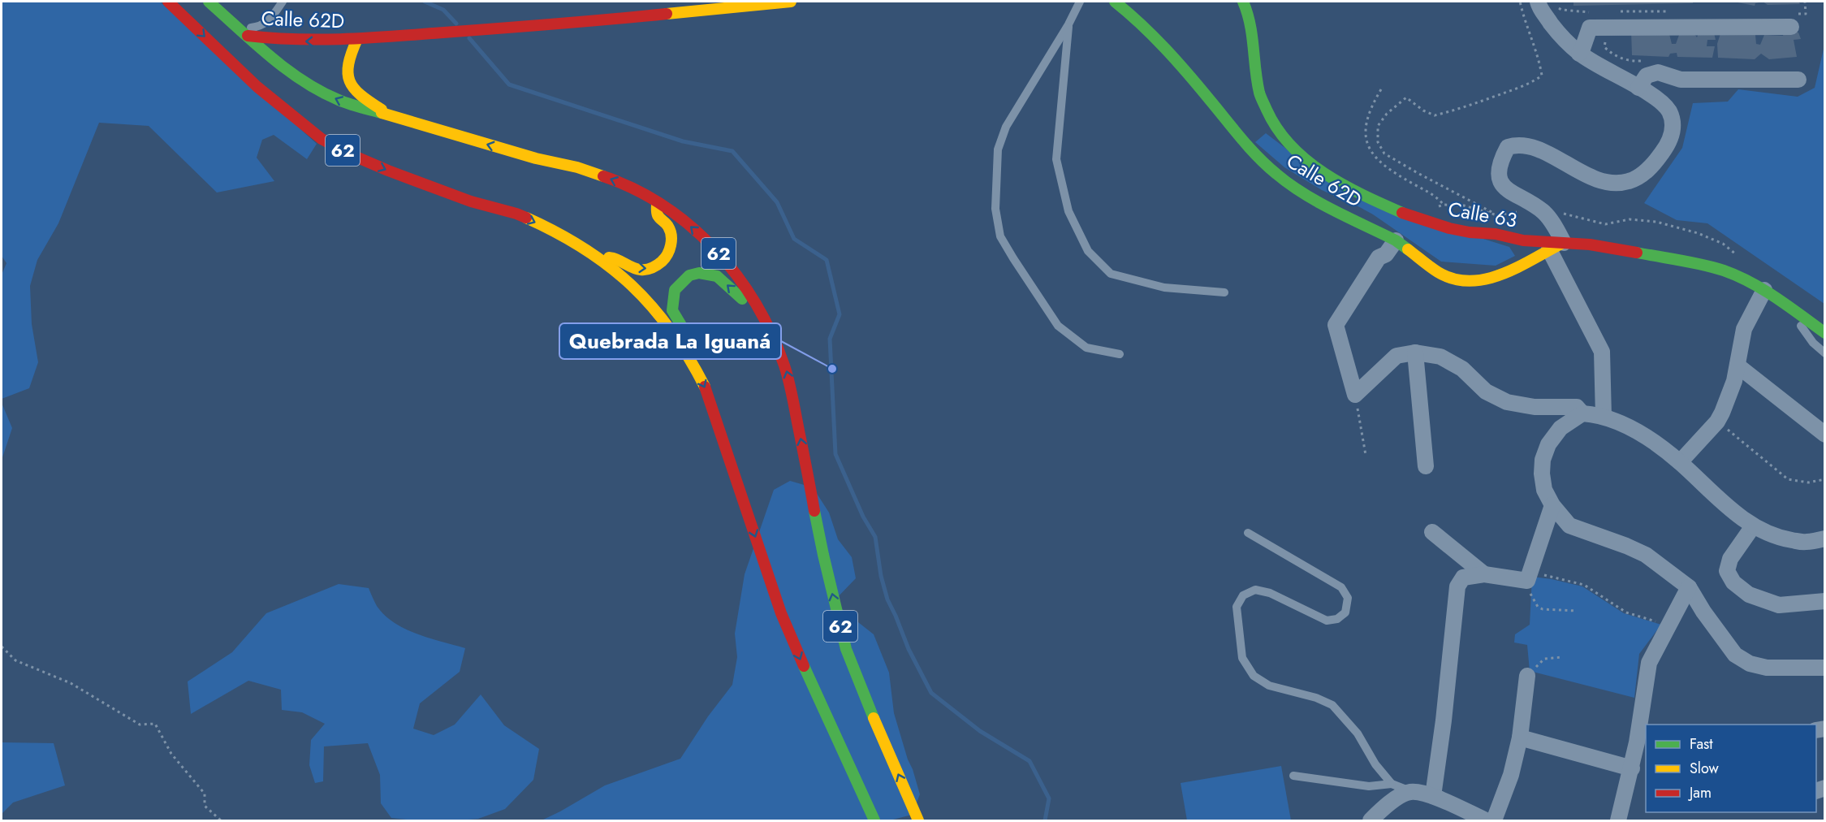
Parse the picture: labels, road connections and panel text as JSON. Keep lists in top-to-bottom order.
{
  "streets": {
    "main road": ["Calle 62D", "62", "Calle 63"]
  },
  "crossings": [
    ["Calle 62D", "62"],
    ["Calle 62D", "Calle 63"]
  ],
  "places": ["Quebrada La Iguaná"],
  "legend": ["Fast", "Slow", "Jam"]
}
